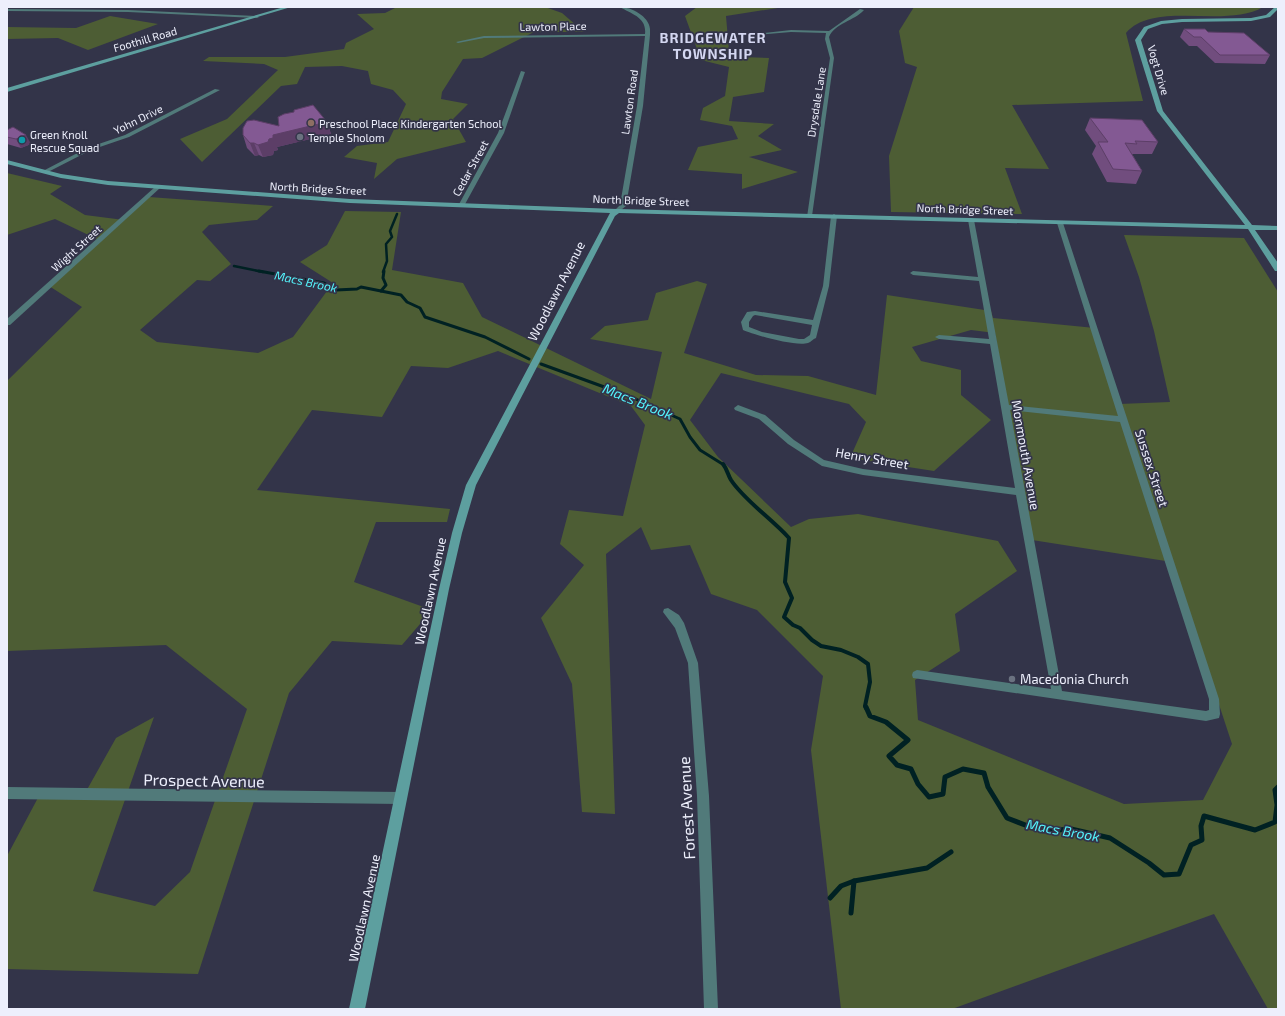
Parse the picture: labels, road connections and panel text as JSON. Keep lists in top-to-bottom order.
{
  "streets": {
    "street": [
      "Lawton Place",
      "Foothill Road",
      "Vogt Drive",
      "Lawton Road",
      "Drysdale Lane",
      "Yohn Drive",
      "Cedar Street",
      "North Bridge Street",
      "Wight Street",
      "Woodlawn Avenue",
      "Monmouth Avenue",
      "Henry Street",
      "Sussex Street",
      "Prospect Avenue",
      "Forest Avenue"
    ]
  },
  "crossings": [
    ["Lawton Place", "Lawton Road"],
    ["Vogt Drive", "North Bridge Street"],
    ["Lawton Road", "North Bridge Street"],
    ["Lawton Road", "Woodlawn Avenue"],
    ["Drysdale Lane", "North Bridge Street"],
    ["Yohn Drive", "North Bridge Street"],
    ["Cedar Street", "North Bridge Street"],
    ["North Bridge Street", "Wight Street"],
    ["North Bridge Street", "Woodlawn Avenue"],
    ["North Bridge Street", "Monmouth Avenue"],
    ["North Bridge Street", "Sussex Street"],
    ["Woodlawn Avenue", "Prospect Avenue"],
    ["Monmouth Avenue", "Henry Street"],
    ["Monmouth Avenue", "Sussex Street"]
  ],
  "districts": ["BRIDGEWATER TOWNSHIP"],
  "water": ["Macs Brook"],
  "places": [
    "Preschool Place Kindergarten School",
    "Temple Sholom",
    "Green Knoll Rescue Squad",
    "Macedonia Church"
  ]
}
